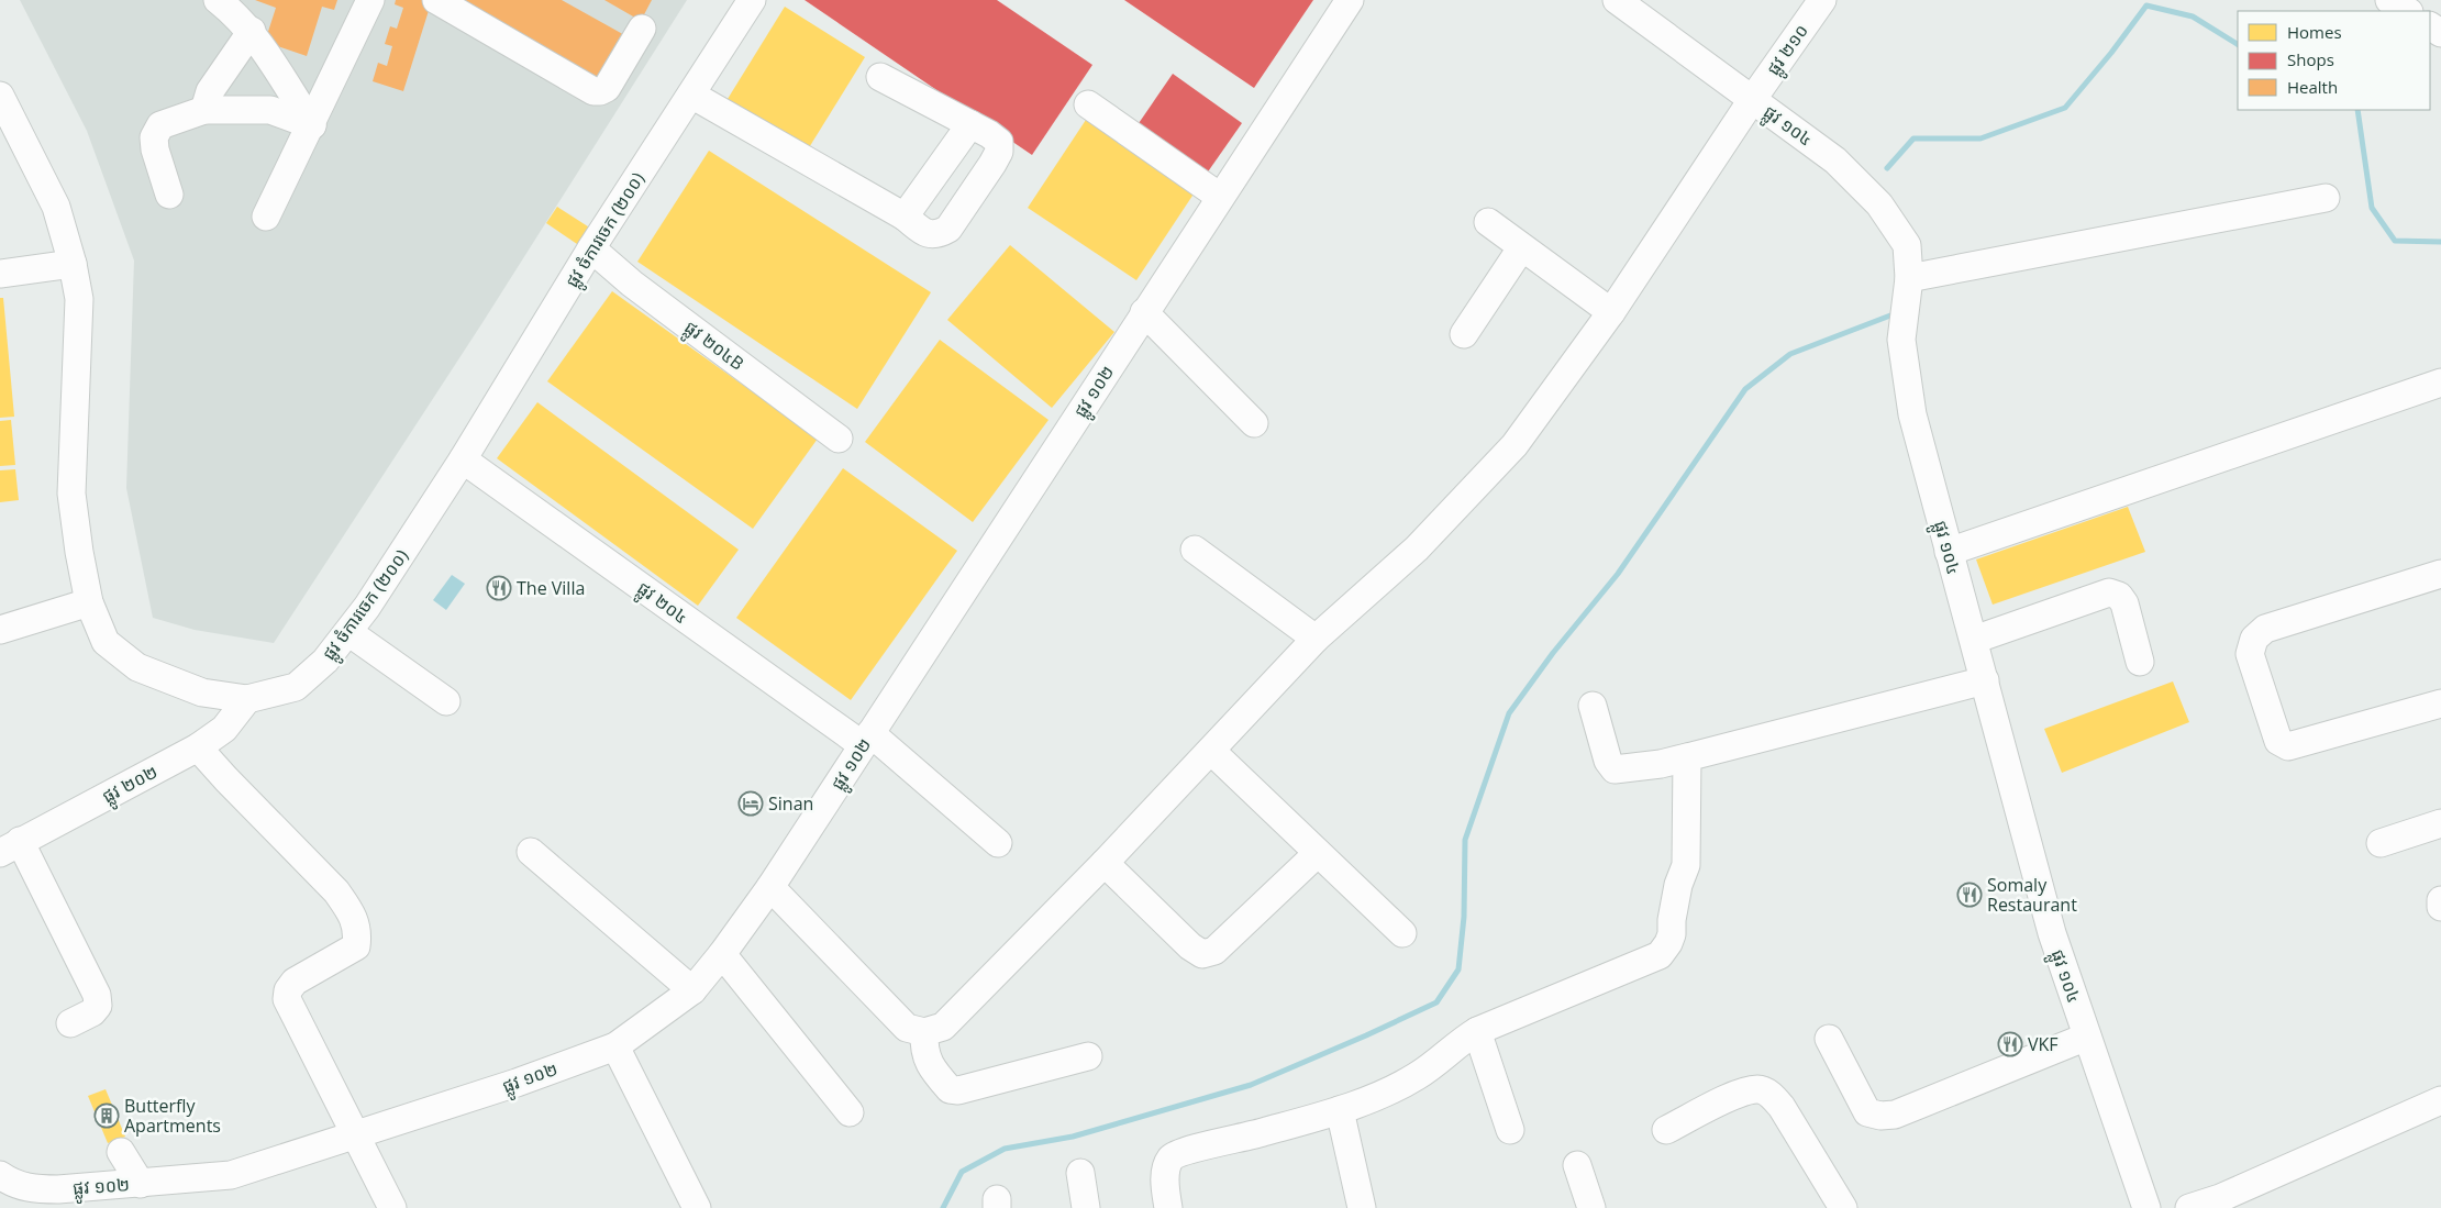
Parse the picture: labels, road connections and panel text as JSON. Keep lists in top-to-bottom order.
{
  "streets": {
    "street": [
      "ផ្លូវ ២១០",
      "ផ្លូវ ១០៤",
      "ផ្លូវ ចំការចេក (២០០)",
      "ផ្លូវ ២០៤B",
      "ផ្លូវ ១០២",
      "ផ្លូវ ២០៤",
      "ផ្លូវ ២០២"
    ]
  },
  "crossings": [
    ["ផ្លូវ ២១០", "ផ្លូវ ១០៤"],
    ["ផ្លូវ ចំការចេក (២០០)", "ផ្លូវ ២០៤B"],
    ["ផ្លូវ ចំការចេក (២០០)", "ផ្លូវ ២០៤"],
    ["ផ្លូវ ចំការចេក (២០០)", "ផ្លូវ ២០២"],
    ["ផ្លូវ ១០២", "ផ្លូវ ២០៤"]
  ],
  "places": {
    "restaurant": ["The Villa", "Somaly Restaurant", "VKF"],
    "hotel": ["Sinan"],
    "building": ["Butterfly Apartments"]
  },
  "legend": ["Homes", "Shops", "Health"]
}
